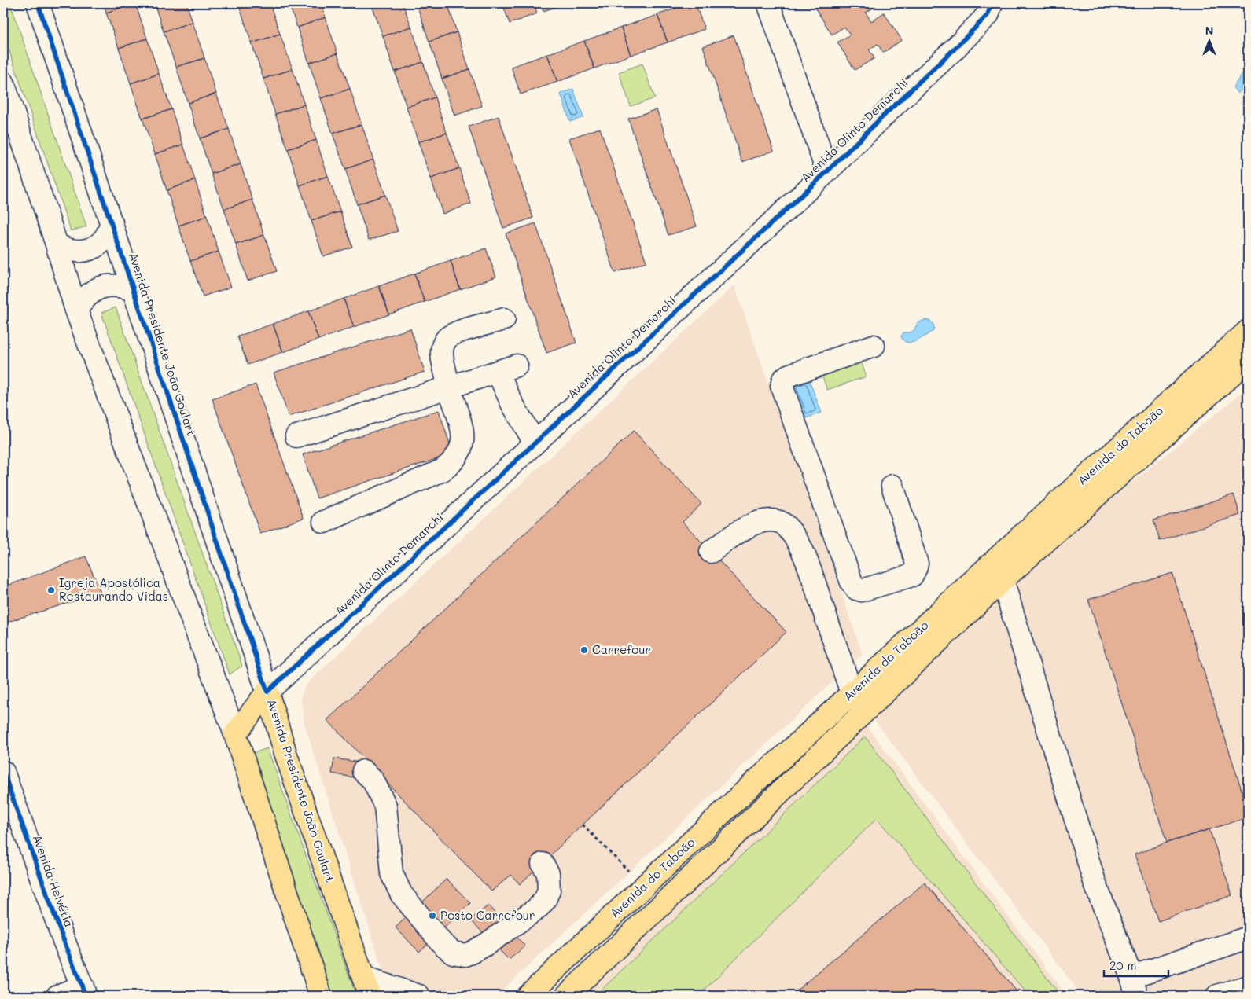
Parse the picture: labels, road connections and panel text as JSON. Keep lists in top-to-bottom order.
{
  "streets": {
    "main road": ["Avenida Olinto Demarchi", "Avenida Presidente João Goulart", "Avenida do Taboão"],
    "street": ["Avenida Helvétia"]
  },
  "crossings": [
    ["Avenida Olinto Demarchi", "Avenida Presidente João Goulart"]
  ],
  "places": ["Igreja Apostólica Restaurando Vidas", "Carrefour", "Posto Carrefour"],
  "scale_bar": "20 m",
  "north": "top"
}
